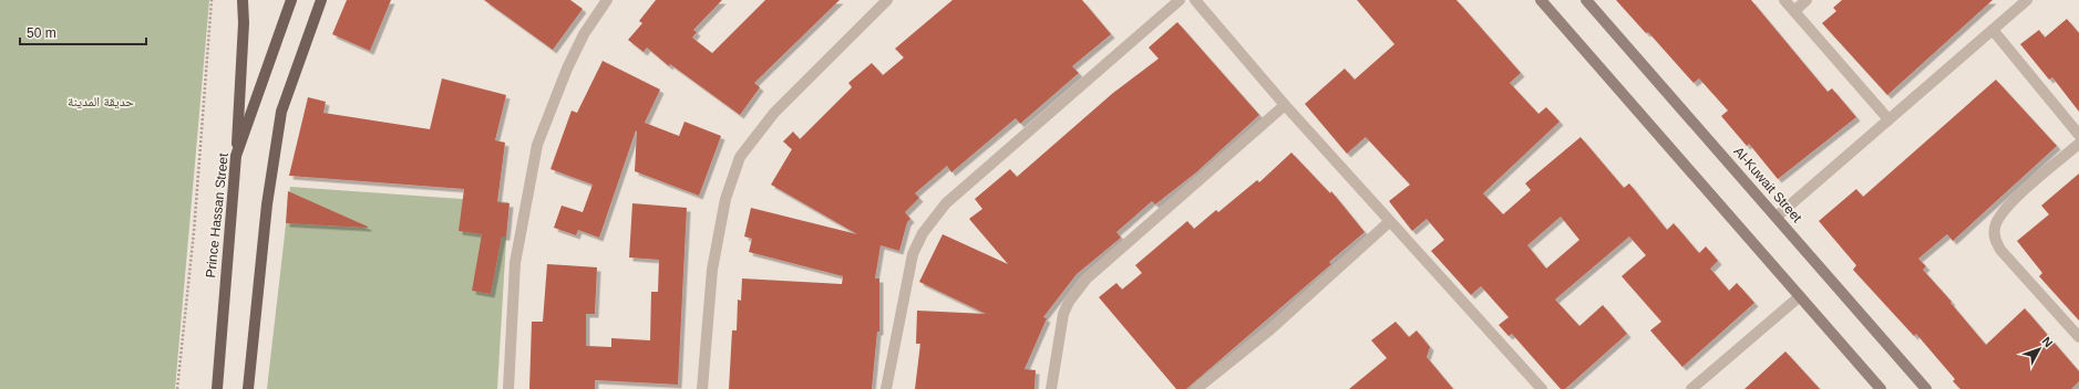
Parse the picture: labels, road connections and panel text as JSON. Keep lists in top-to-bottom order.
{
  "streets": {
    "main road": ["Al-Kuwait Street", "Prince Hassan Street"]
  },
  "parks": ["حديقة المدينة"],
  "scale_bar": "50 m",
  "north": "top right"
}
